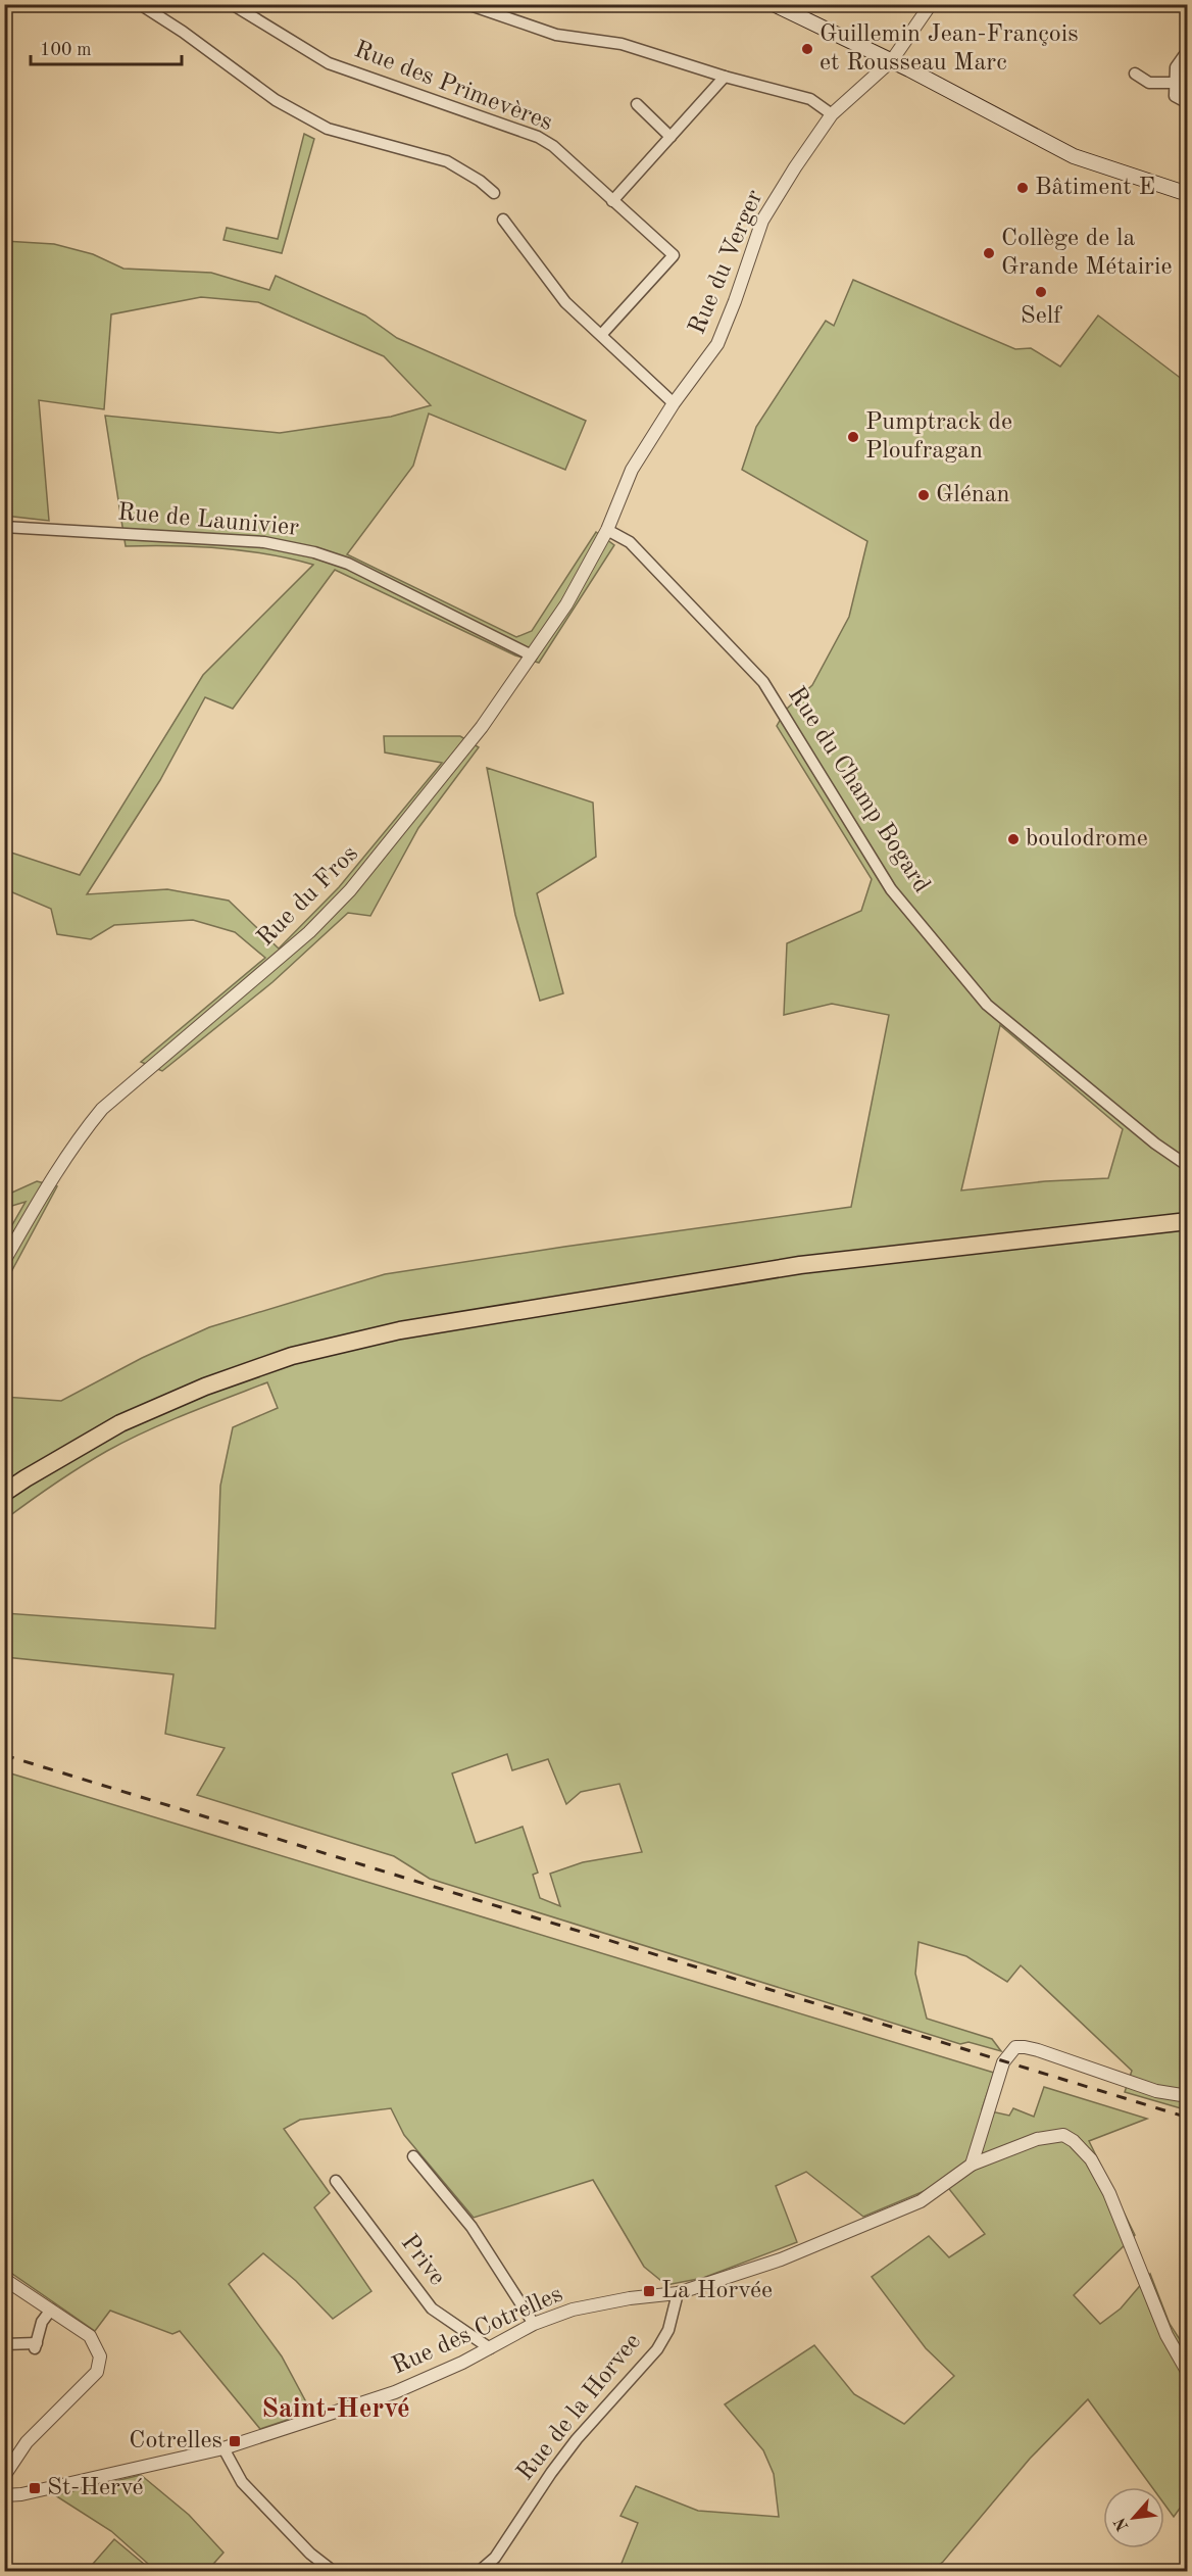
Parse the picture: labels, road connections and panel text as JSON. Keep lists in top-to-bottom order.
{
  "streets": {
    "street": [
      "Rue des Primevères",
      "Rue du Verger",
      "Rue de Launivier",
      "Rue du Champ Bogard",
      "Rue du Fros",
      "Prive",
      "Rue des Cotrelles",
      "Rue de la Horvee"
    ]
  },
  "crossings": [
    ["Rue du Verger", "Rue du Champ Bogard"],
    ["Rue du Verger", "Rue du Fros"],
    ["Rue de Launivier", "Rue du Fros"],
    ["Rue du Champ Bogard", "Rue du Fros"],
    ["Prive", "Rue des Cotrelles"],
    ["Rue des Cotrelles", "Rue de la Horvee"]
  ],
  "districts": ["Saint-Hervé"],
  "places": {
    "other": [
      "Guillemin Jean-François et Rousseau Marc",
      "Bâtiment E",
      "Collège de la Grande Métairie",
      "Self",
      "Pumptrack de Ploufragan",
      "Glénan",
      "boulodrome"
    ],
    "transit": ["La Horvée", "Cotrelles", "St-Hervé"]
  },
  "scale_bar": "100 m",
  "north": "bottom left"
}
